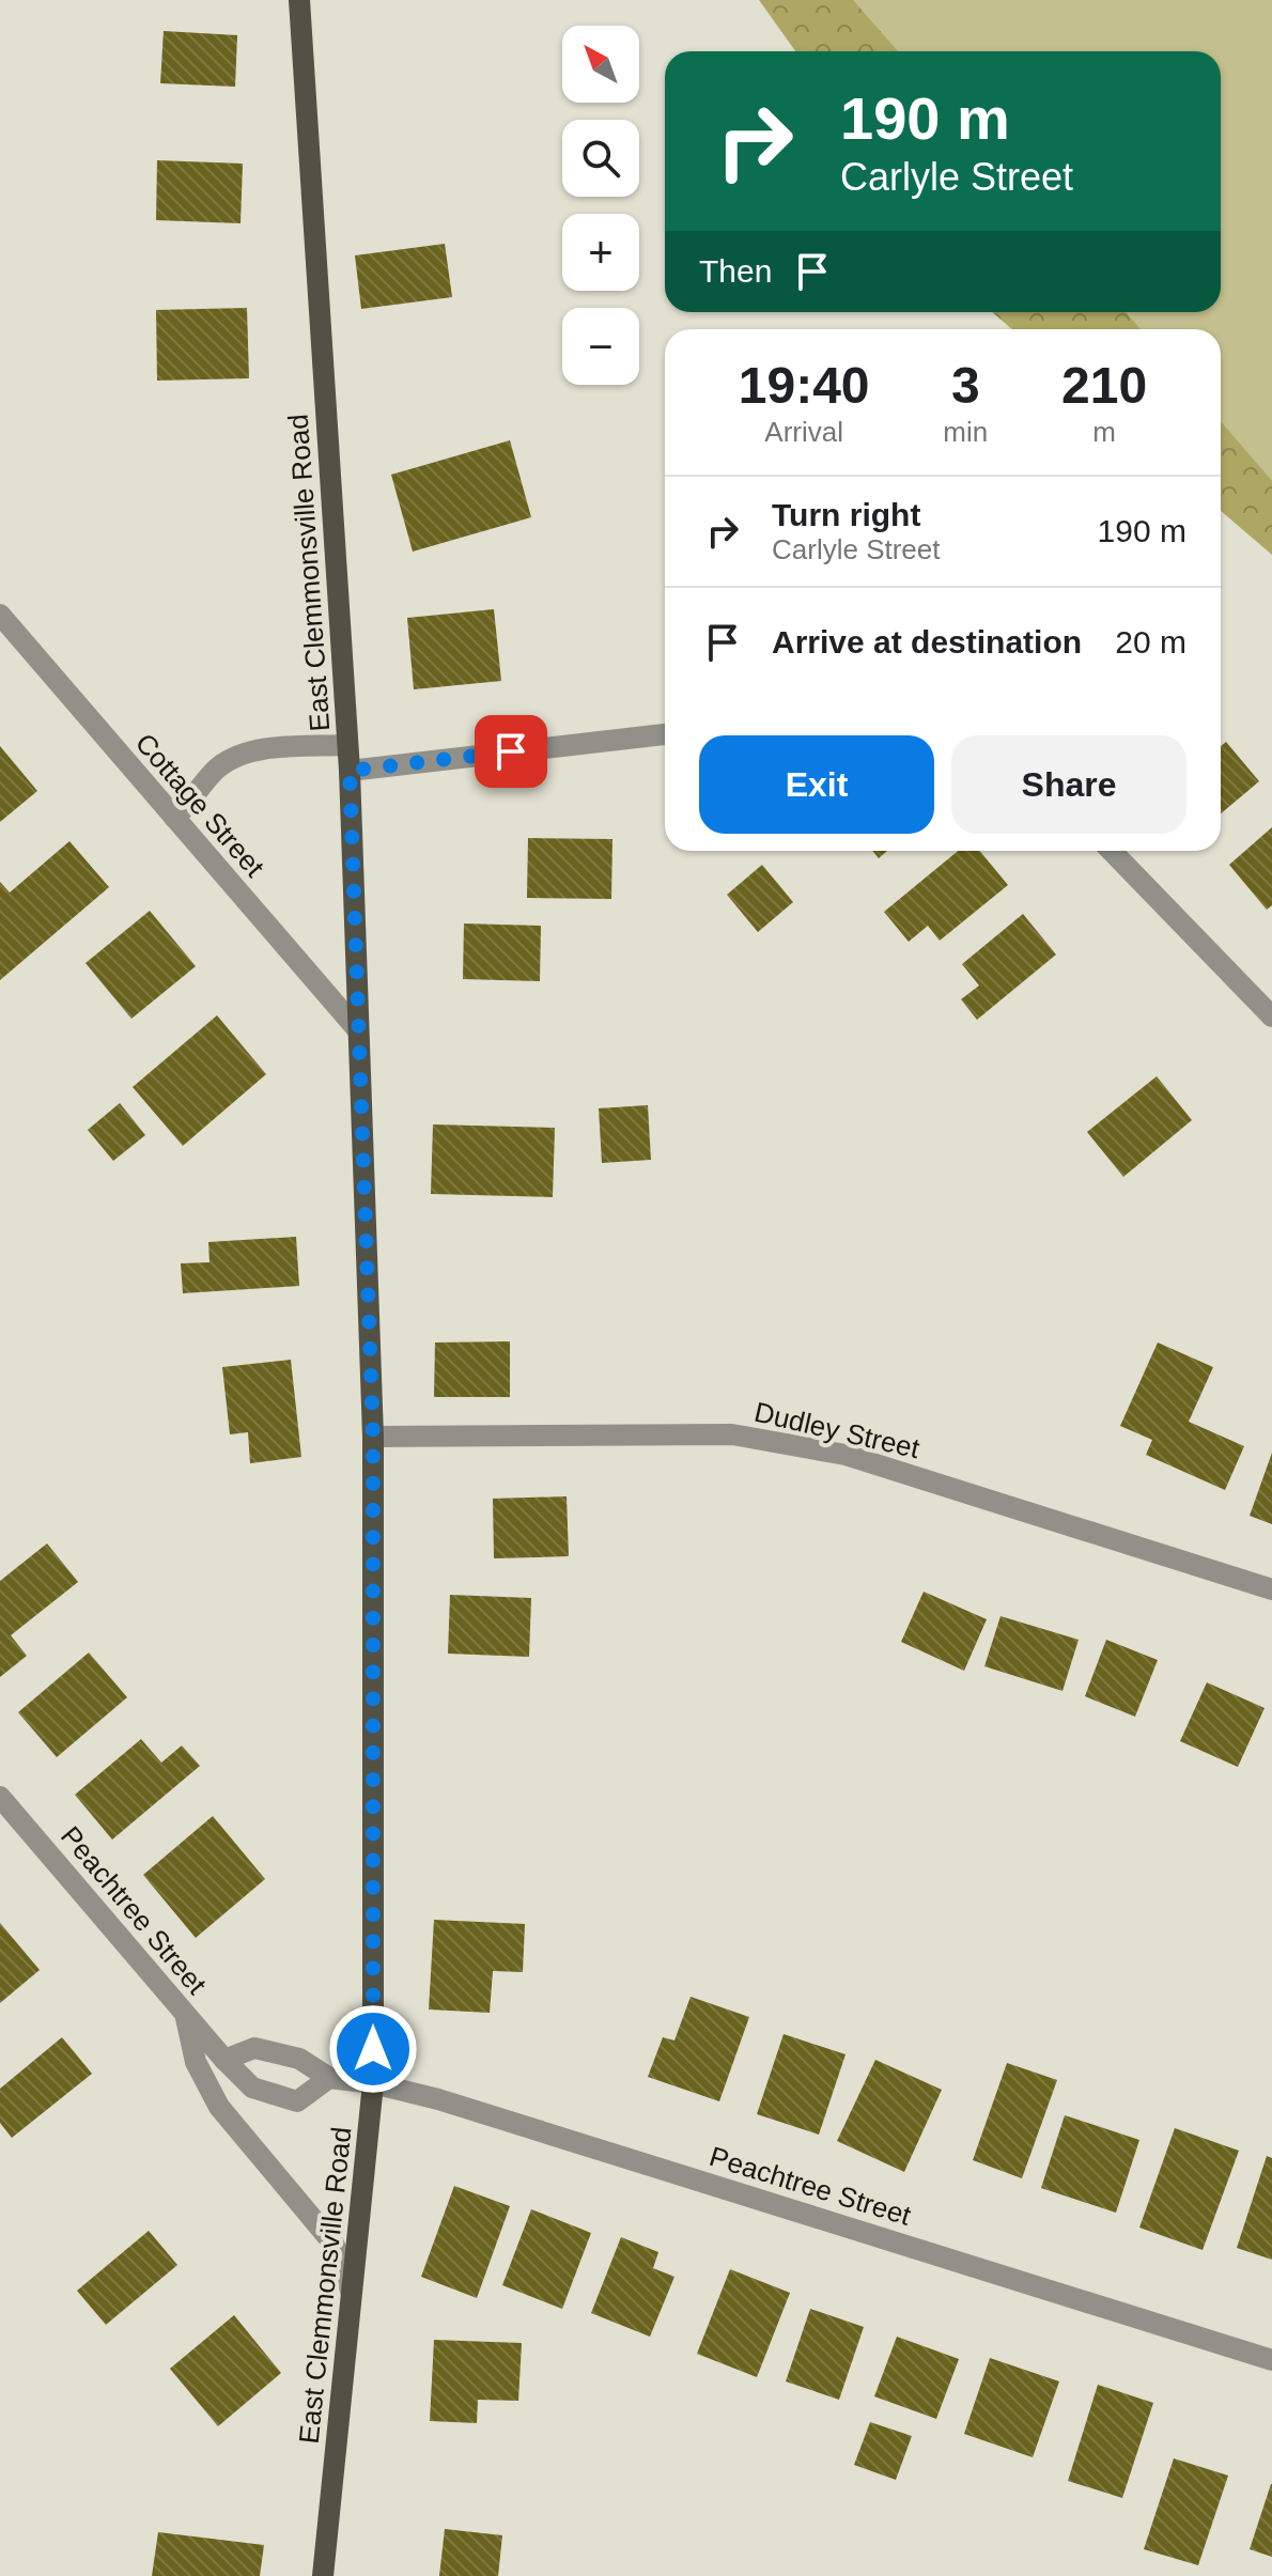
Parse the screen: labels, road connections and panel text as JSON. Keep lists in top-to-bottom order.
{
  "streets": {
    "main road": ["East Clemmonsville Road"],
    "street": ["Cottage Street", "Dudley Street", "Peachtree Street"]
  },
  "crossings": [
    ["East Clemmonsville Road", "Cottage Street"],
    ["East Clemmonsville Road", "Dudley Street"],
    ["East Clemmonsville Road", "Peachtree Street"]
  ],
  "north": "top left",
  "page": {
    "map_buttons": ["+", "−"],
    "turn": ["190 m", "Carlyle Street"],
    "then": "Then",
    "eta": [
      "19:40",
      "Arrival",
      "3",
      "min",
      "210",
      "m"
    ],
    "list": [
      {
        "name": "Turn right",
        "note": "Carlyle Street",
        "value": "190 m"
      },
      {
        "name": "Arrive at destination",
        "value": "20 m"
      }
    ],
    "buttons": ["Exit", "Share"]
  }
}
